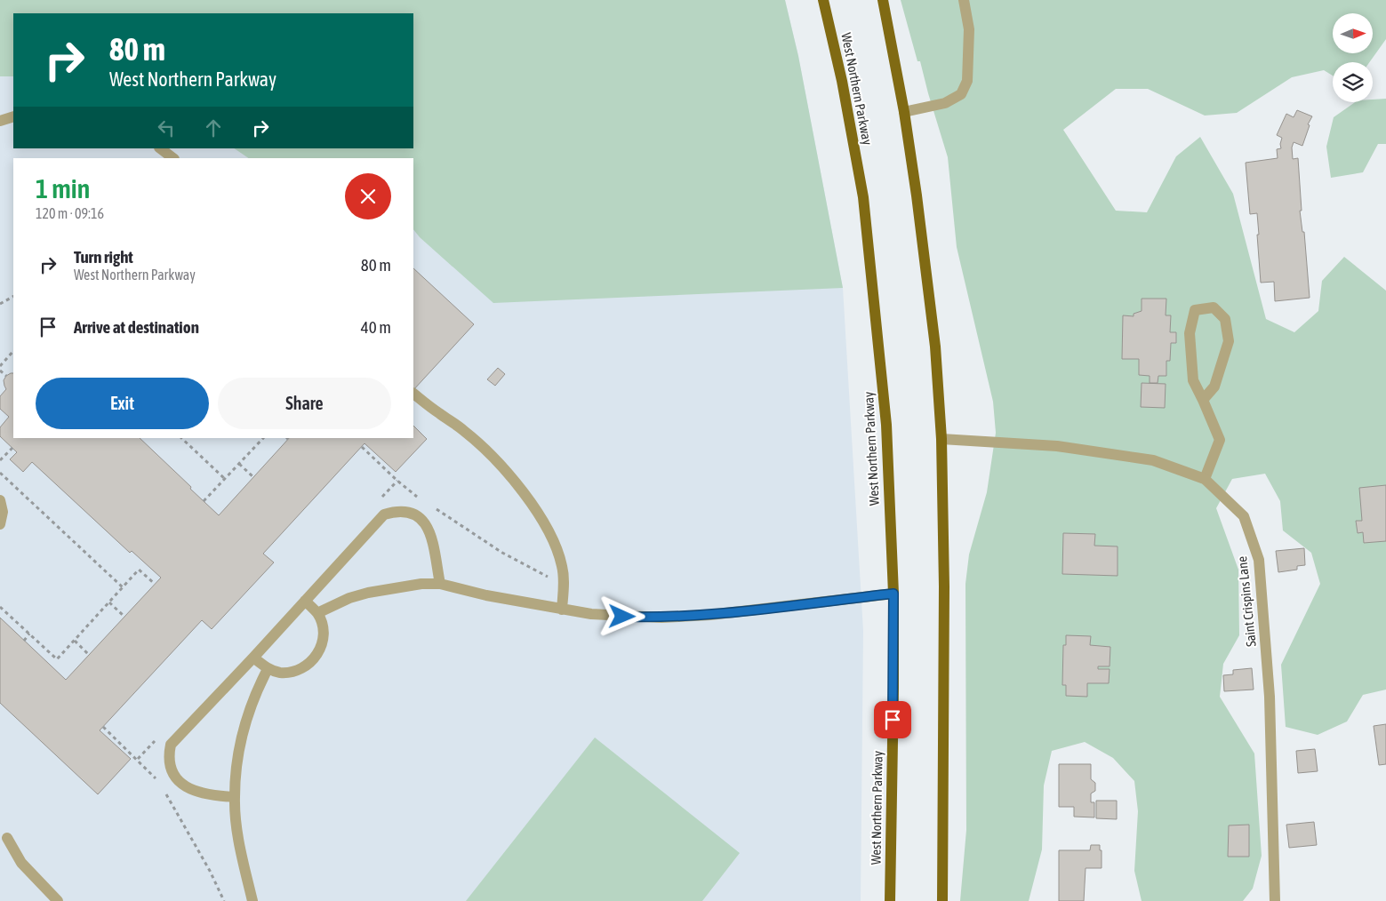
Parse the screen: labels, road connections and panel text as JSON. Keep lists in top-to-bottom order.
{
  "streets": {
    "main road": ["West Northern Parkway"],
    "street": ["Saint Crispins Lane"]
  },
  "north": "right",
  "page": {
    "turn": ["80 m", "West Northern Parkway"],
    "heading": ["1 min", "120 m · 09:16"],
    "list": [
      {
        "name": "Turn right",
        "note": "West Northern Parkway",
        "value": "80 m"
      },
      {
        "name": "Arrive at destination",
        "value": "40 m"
      }
    ],
    "buttons": ["Exit", "Share"]
  }
}
